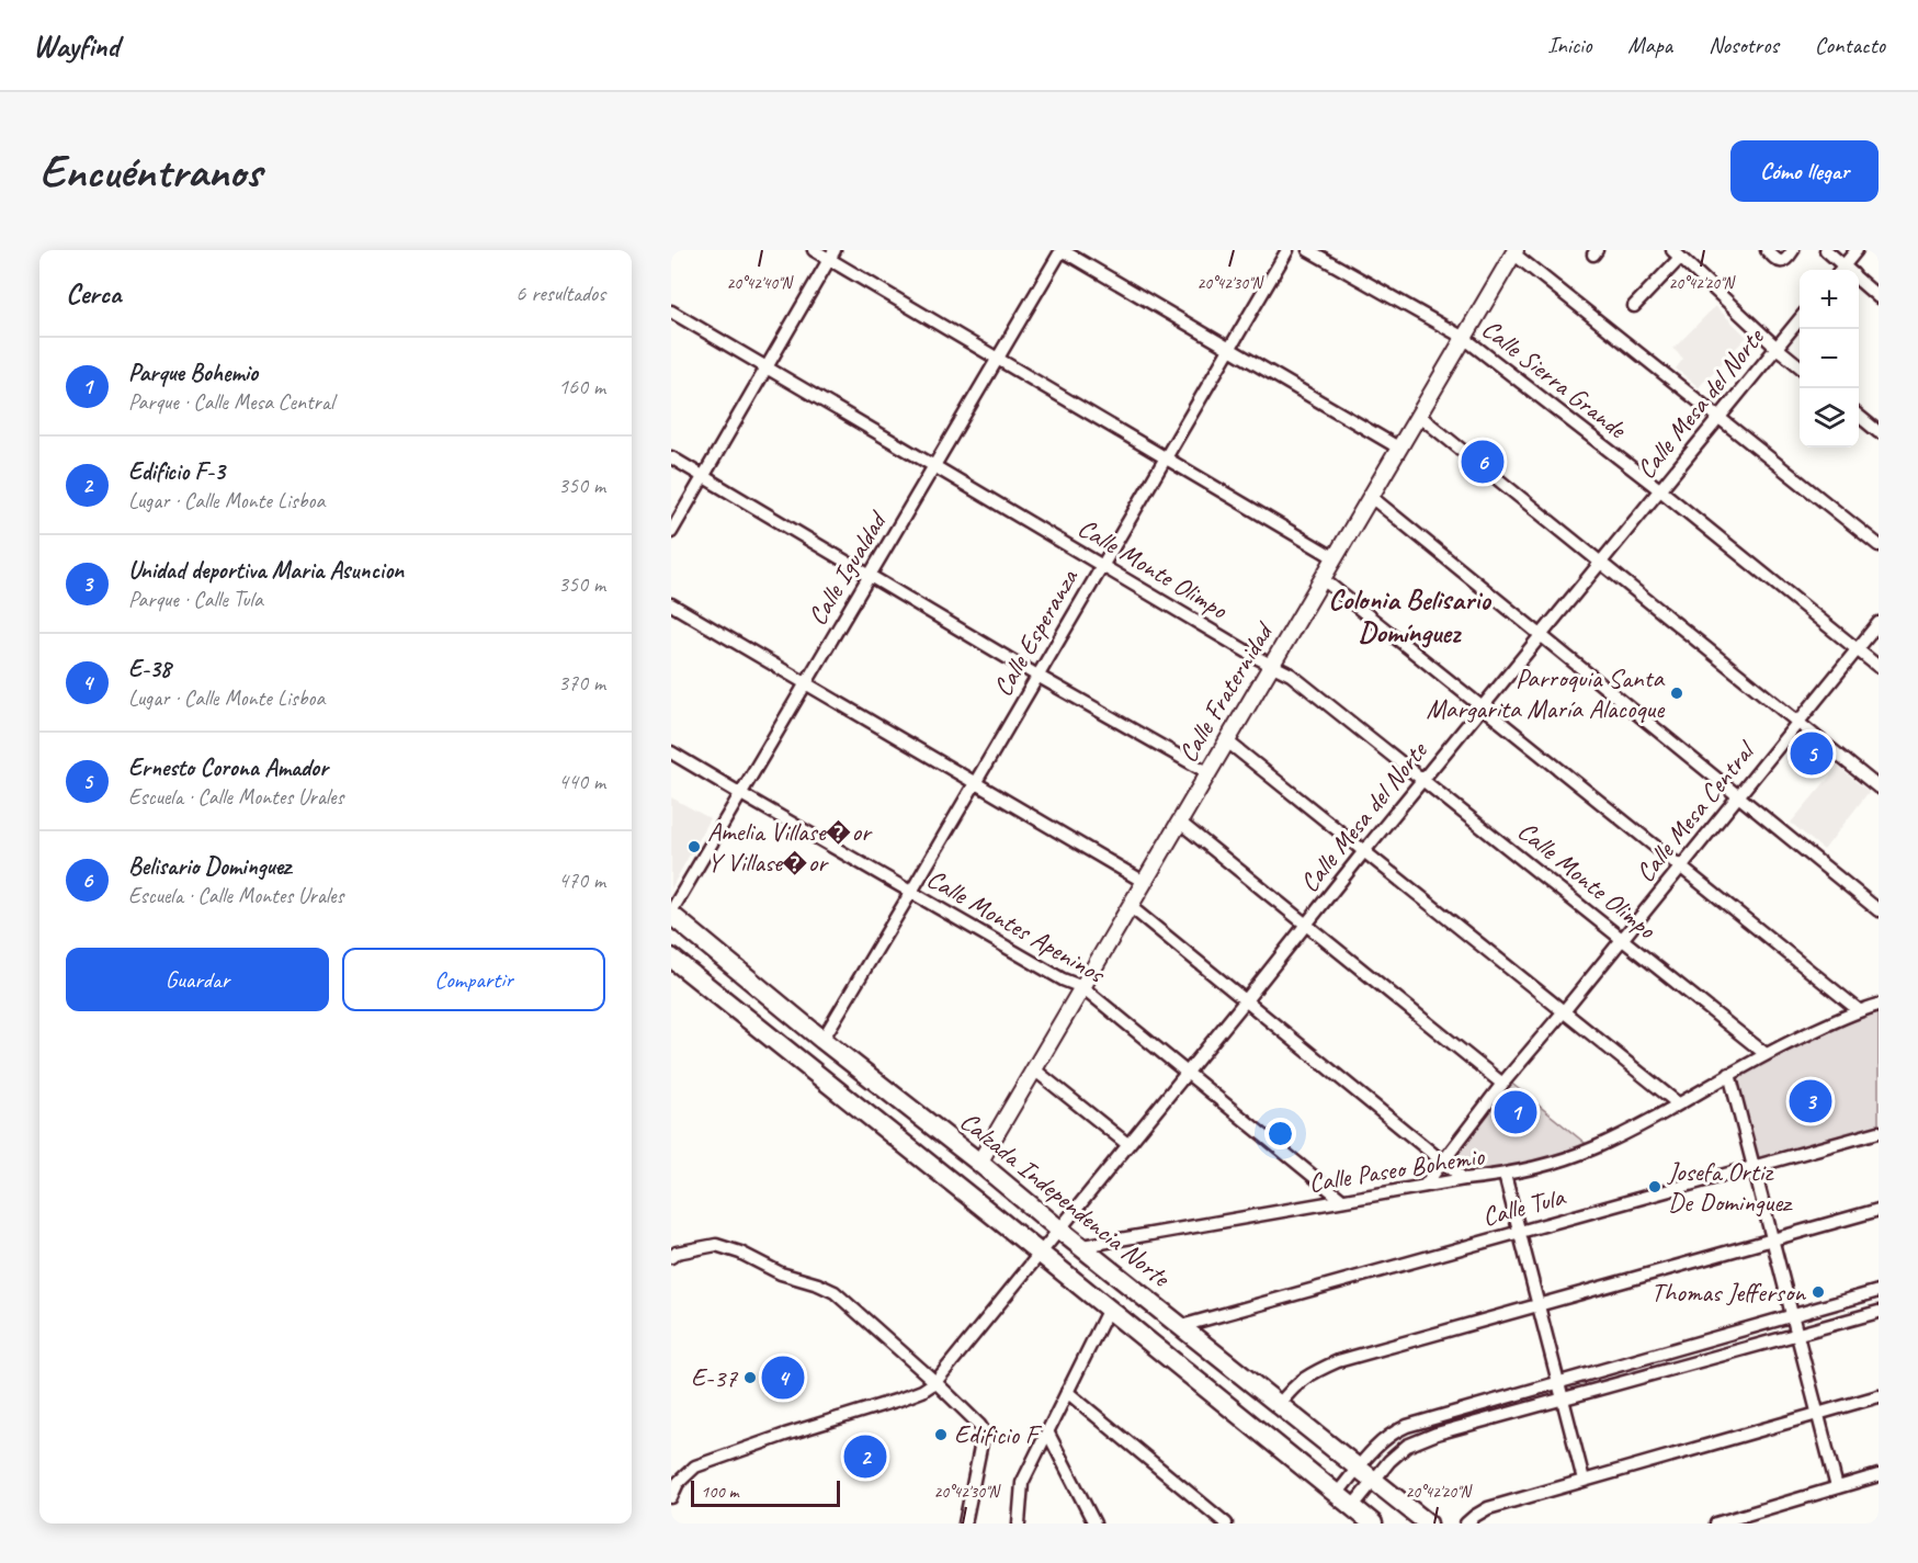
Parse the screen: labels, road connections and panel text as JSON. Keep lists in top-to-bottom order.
{
  "streets": {
    "main road": ["Calzada Independencia Norte"],
    "street": [
      "Calle Sierra Grande",
      "Calle Mesa del Norte",
      "Calle Monte Olimpo",
      "Calle Igualdad",
      "Calle Esperanza",
      "Calle Fraternidad",
      "Calle Mesa Central",
      "Calle Montes Apeninos",
      "Calle Paseo Bohemio",
      "Calle Tula"
    ]
  },
  "crossings": [
    ["Calle Sierra Grande", "Calle Mesa del Norte"],
    ["Calle Sierra Grande", "Calle Fraternidad"],
    ["Calle Sierra Grande", "Calle Mesa Central"],
    ["Calle Mesa del Norte", "Calle Monte Olimpo"],
    ["Calle Mesa del Norte", "Calle Montes Apeninos"],
    ["Calle Mesa del Norte", "Calzada Independencia Norte"],
    ["Calle Monte Olimpo", "Calle Igualdad"],
    ["Calle Monte Olimpo", "Calle Esperanza"],
    ["Calle Monte Olimpo", "Calle Fraternidad"],
    ["Calle Monte Olimpo", "Calle Mesa Central"],
    ["Calle Monte Olimpo", "Calle Paseo Bohemio"],
    ["Calle Igualdad", "Calle Montes Apeninos"],
    ["Calle Igualdad", "Calzada Independencia Norte"],
    ["Calle Esperanza", "Calle Montes Apeninos"],
    ["Calle Esperanza", "Calzada Independencia Norte"],
    ["Calle Fraternidad", "Calle Montes Apeninos"],
    ["Calle Fraternidad", "Calzada Independencia Norte"],
    ["Calle Mesa Central", "Calle Paseo Bohemio"],
    ["Calle Montes Apeninos", "Calle Paseo Bohemio"],
    ["Calle Paseo Bohemio", "Calzada Independencia Norte"],
    ["Calzada Independencia Norte", "Calle Tula"]
  ],
  "districts": ["Colonia Belisario Domínguez"],
  "places": [
    "Parroquia Santa Margarita María Alacoque",
    "Amelia Villase�or Y Villase�or",
    "Josefa Ortiz De Dominguez",
    "Thomas Jefferson",
    "E-37",
    "Edificio F"
  ],
  "scale_bar": "100 m",
  "page": {
    "header": "Wayfind",
    "nav": [
      "Inicio",
      "Mapa",
      "Nosotros",
      "Contacto"
    ],
    "buttons": [
      "Cómo llegar",
      ["Guardar", "Compartir"]
    ],
    "title": "Encuéntranos",
    "heading": ["Cerca", "6 resultados"],
    "map_buttons": ["+", "−"],
    "list": [
      {
        "mark": "1",
        "name": "Parque Bohemio",
        "note": "Parque · Calle Mesa Central",
        "value": "160 m"
      },
      {
        "mark": "2",
        "name": "Edificio F-3",
        "note": "Lugar · Calle Monte Lisboa",
        "value": "350 m"
      },
      {
        "mark": "3",
        "name": "Unidad deportiva Maria Asuncion",
        "note": "Parque · Calle Tula",
        "value": "350 m"
      },
      {
        "mark": "4",
        "name": "E-38",
        "note": "Lugar · Calle Monte Lisboa",
        "value": "370 m"
      },
      {
        "mark": "5",
        "name": "Ernesto Corona Amador",
        "note": "Escuela · Calle Montes Urales",
        "value": "440 m"
      },
      {
        "mark": "6",
        "name": "Belisario Dominguez",
        "note": "Escuela · Calle Montes Urales",
        "value": "470 m"
      }
    ],
    "pins": [
      "6",
      "5",
      "3",
      "1",
      "4",
      "2"
    ],
    "scale": "100 m"
  },
  "coordinates": ["20°42'40\"N", "20°42'30\"N", "20°42'20\"N"]
}
